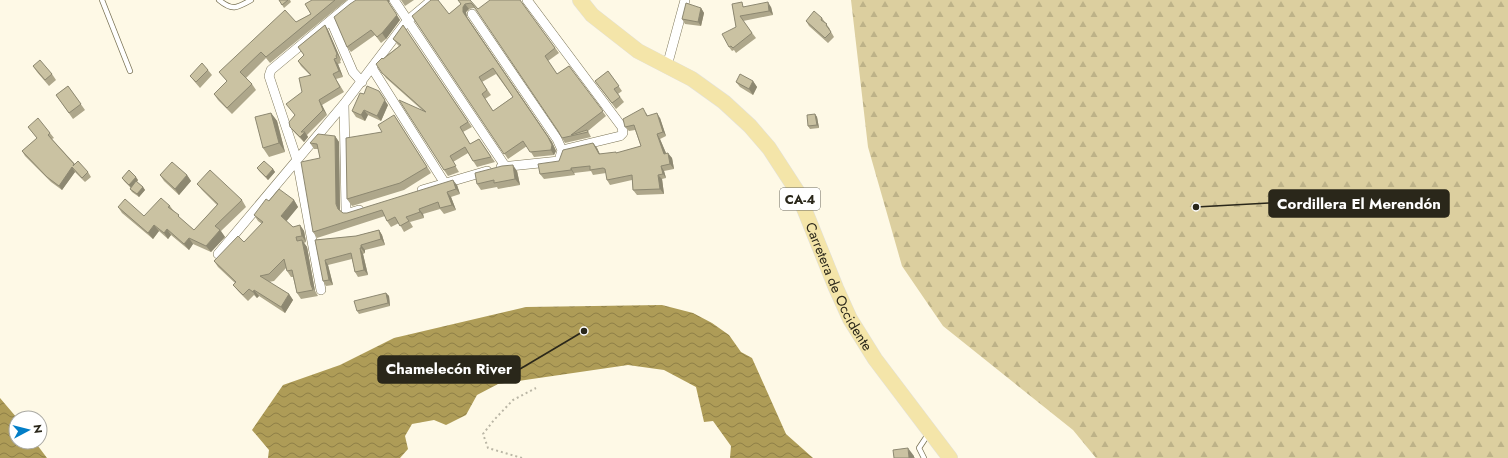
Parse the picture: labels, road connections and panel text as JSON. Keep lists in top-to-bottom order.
{
  "streets": {
    "main road": ["CA-4", "Carretera de Occidente"]
  },
  "places": ["Cordillera El Merendón", "Chamelecón River"],
  "north": "right"
}
